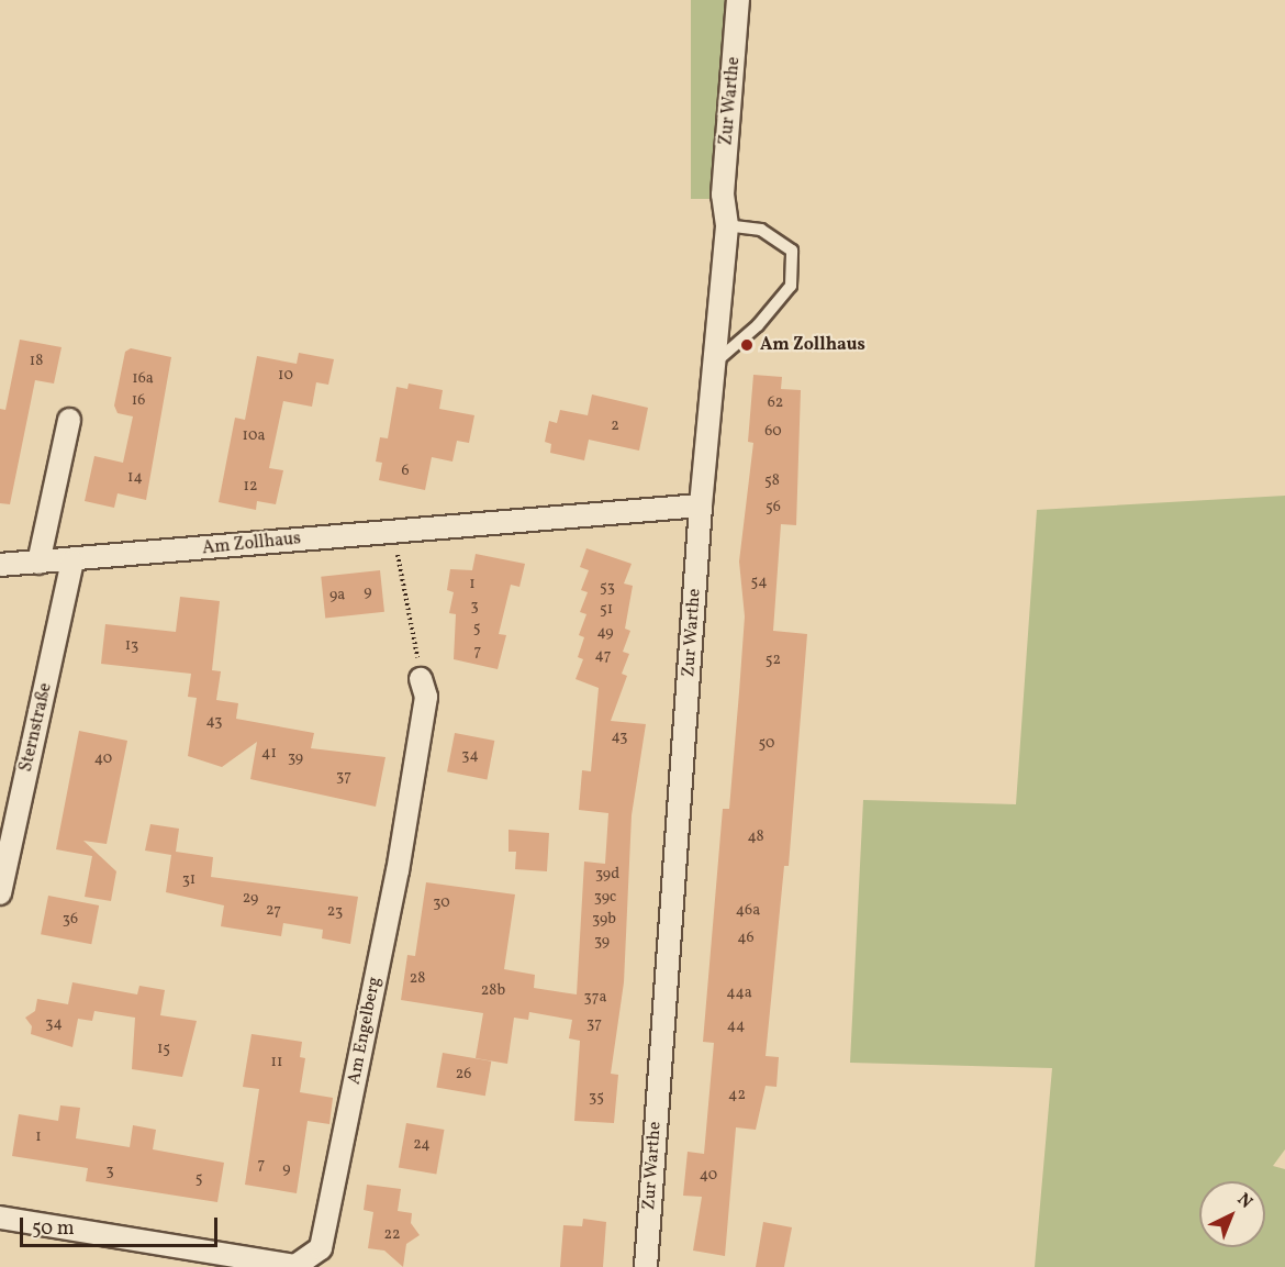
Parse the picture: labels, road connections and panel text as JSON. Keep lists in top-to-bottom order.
{
  "streets": {
    "street": [
      "Zur Warthe",
      "Am Zollhaus",
      "Sternstraße",
      "Am Engelberg"
    ]
  },
  "crossings": [
    ["Zur Warthe", "Am Zollhaus"],
    ["Am Zollhaus", "Sternstraße"]
  ],
  "places": ["Am Zollhaus"],
  "house_numbers": [
    "18",
    "10",
    "16a",
    "16",
    "62",
    "2",
    "60",
    "10a",
    "6",
    "14",
    "58",
    "12",
    "56",
    "54",
    "1",
    "53",
    "9",
    "9a",
    "3",
    "51",
    "5",
    "49",
    "13",
    "7",
    "47",
    "52",
    "43",
    "43",
    "50",
    "41",
    "34",
    "39",
    "40",
    "37",
    "48",
    "39d",
    "31",
    "39c",
    "29",
    "30",
    "27",
    "46a",
    "23",
    "36",
    "39b",
    "46",
    "39",
    "28",
    "28b",
    "44a",
    "37a",
    "34",
    "37",
    "44",
    "15",
    "11",
    "26",
    "42",
    "35",
    "1",
    "24",
    "7",
    "9",
    "3",
    "40",
    "5",
    "22"
  ],
  "scale_bar": "50 m",
  "north": "top right"
}
